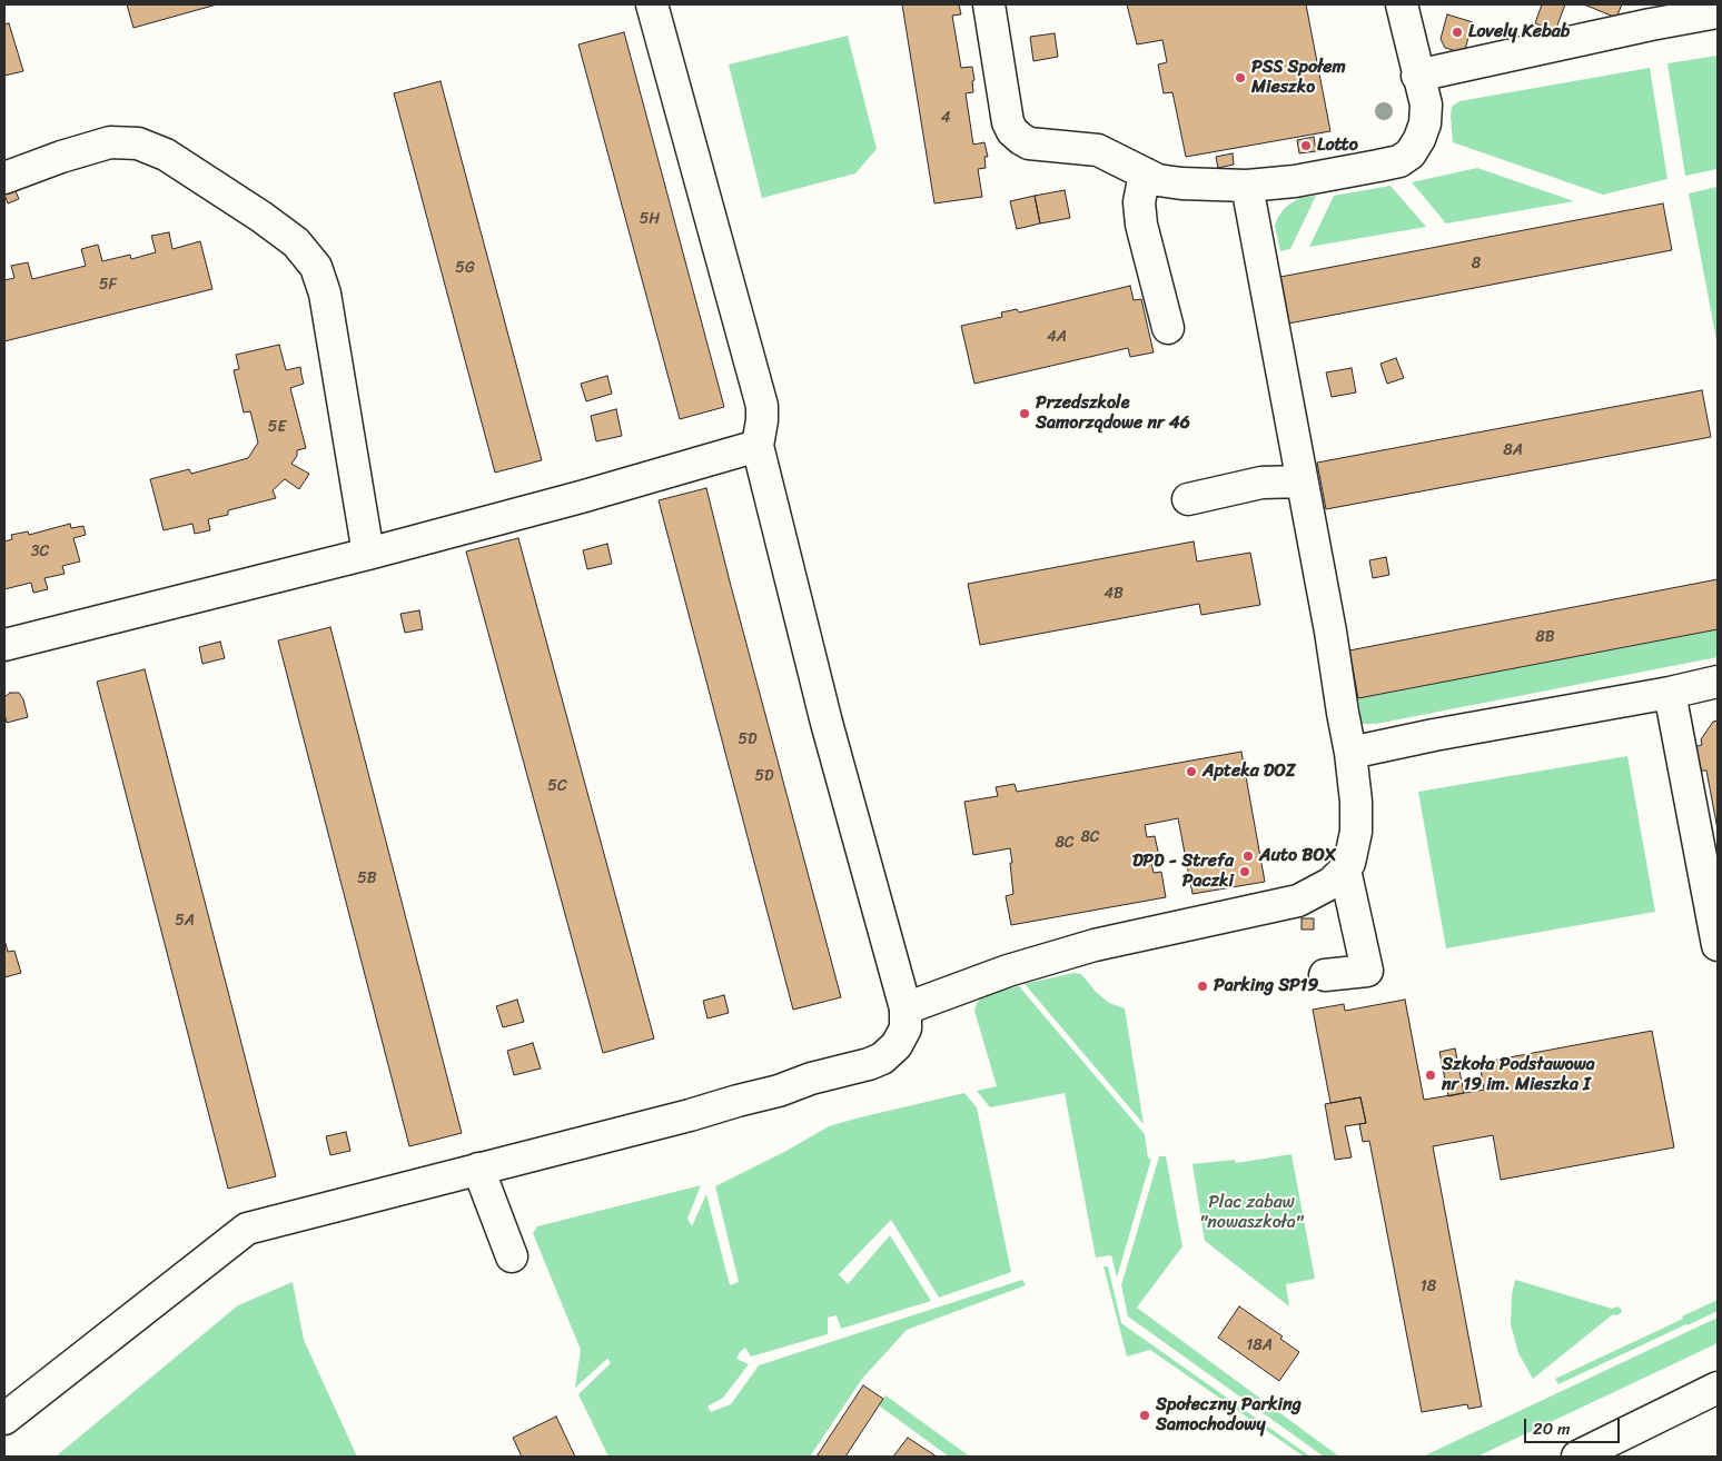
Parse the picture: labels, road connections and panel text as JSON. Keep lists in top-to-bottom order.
{
  "parks": ["Plac zabaw \"nowaszkoła\""],
  "places": [
    "Lovely Kebab",
    "PSS Społem Mieszko",
    "Lotto",
    "Przedszkole Samorządowe nr 46",
    "Apteka DOZ",
    "Auto BOX",
    "DPD - Strefa Paczki",
    "Parking SP19",
    "Szkoła Podstawowa nr 19 im. Mieszka I",
    "Społeczny Parking Samochodowy"
  ],
  "house_numbers": [
    "4",
    "5H",
    "8",
    "5G",
    "5F",
    "4A",
    "5E",
    "8A",
    "3C",
    "4B",
    "8B",
    "5D",
    "5D",
    "5C",
    "8C",
    "8C",
    "5B",
    "5A",
    "18",
    "18A"
  ],
  "scale_bar": "20 m"
}
